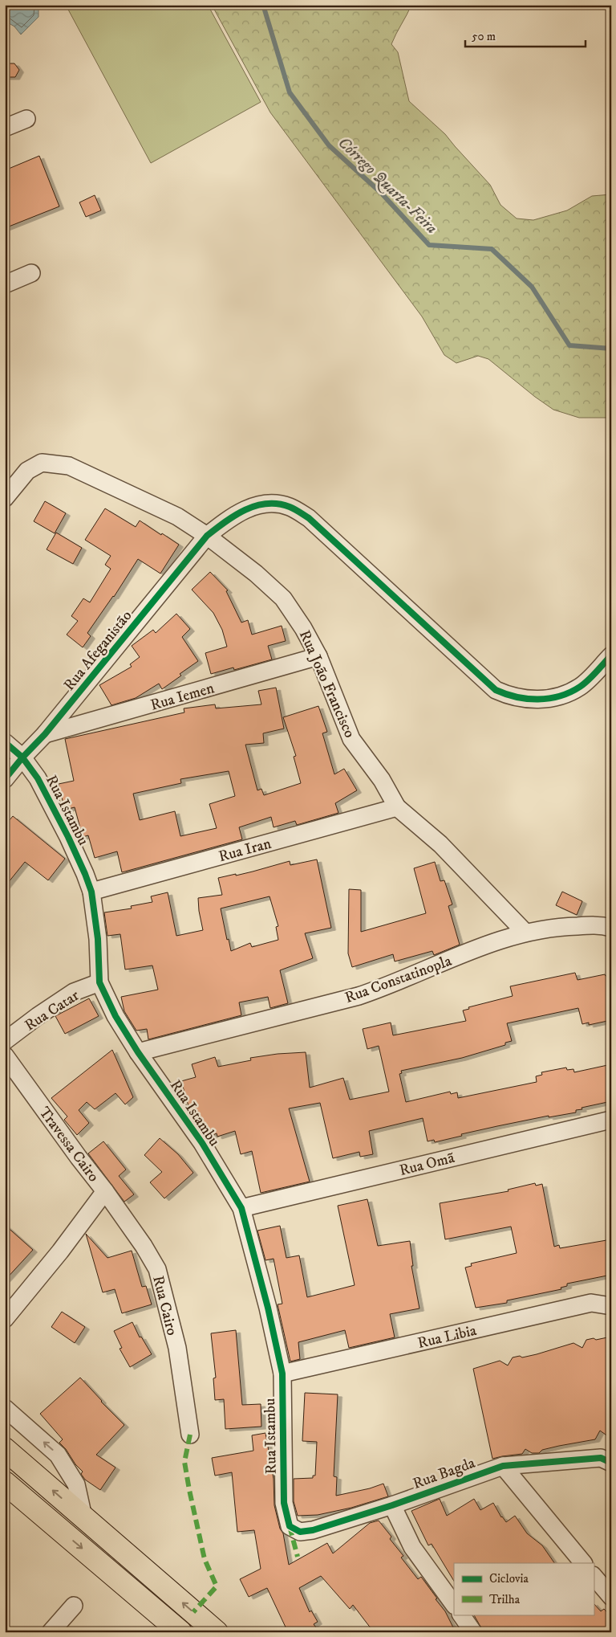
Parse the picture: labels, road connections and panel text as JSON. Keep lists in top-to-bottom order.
{
  "streets": {
    "street": [
      "Rua Afeganistão",
      "Rua João Francisco",
      "Rua Iemen",
      "Rua Istambu",
      "Rua Iran",
      "Rua Constatinopla",
      "Rua Catar",
      "Travessa Cairo",
      "Rua Omã",
      "Rua Cairo",
      "Rua Libia",
      "Rua Bagda"
    ]
  },
  "crossings": [
    ["Rua Afeganistão", "Rua João Francisco"],
    ["Rua Afeganistão", "Rua Iemen"],
    ["Rua Afeganistão", "Rua Istambu"],
    ["Rua João Francisco", "Rua Iemen"],
    ["Rua João Francisco", "Rua Iran"],
    ["Rua João Francisco", "Rua Constatinopla"],
    ["Rua Istambu", "Rua Iran"],
    ["Rua Istambu", "Rua Constatinopla"],
    ["Rua Istambu", "Rua Catar"],
    ["Rua Istambu", "Rua Omã"],
    ["Rua Istambu", "Rua Libia"],
    ["Rua Istambu", "Rua Bagda"],
    ["Travessa Cairo", "Rua Cairo"]
  ],
  "water": ["Córrego Quarta-Feira"],
  "legend": ["Ciclovia", "Trilha"],
  "scale_bar": "50 m"
}
